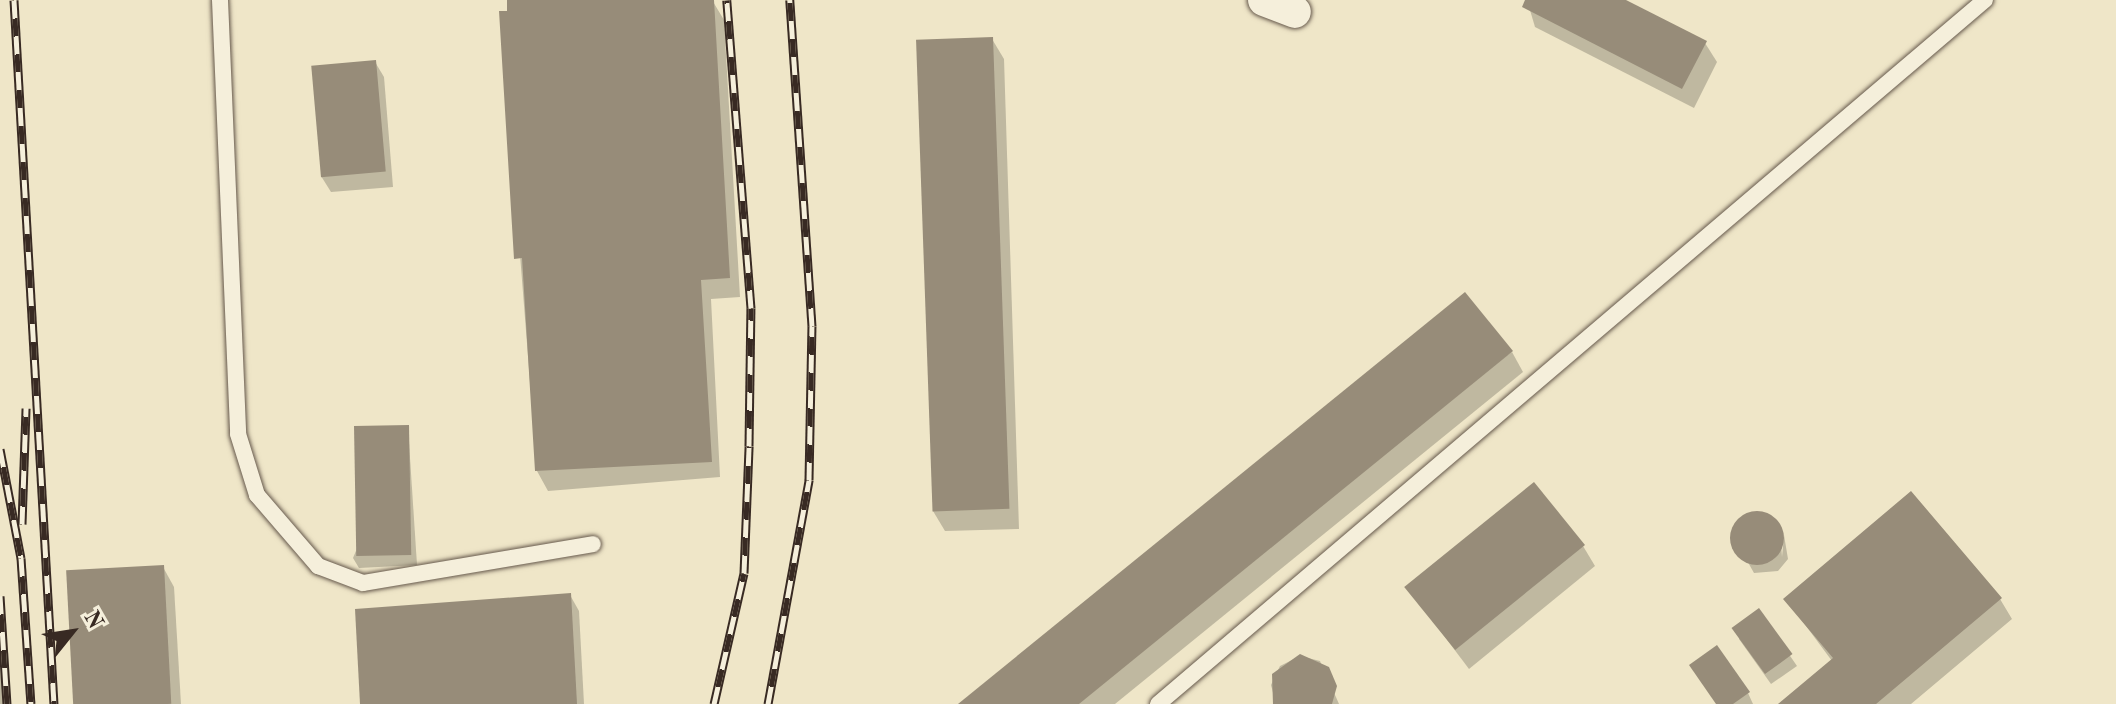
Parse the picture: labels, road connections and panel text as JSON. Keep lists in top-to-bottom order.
{
  "north": "top right"
}
